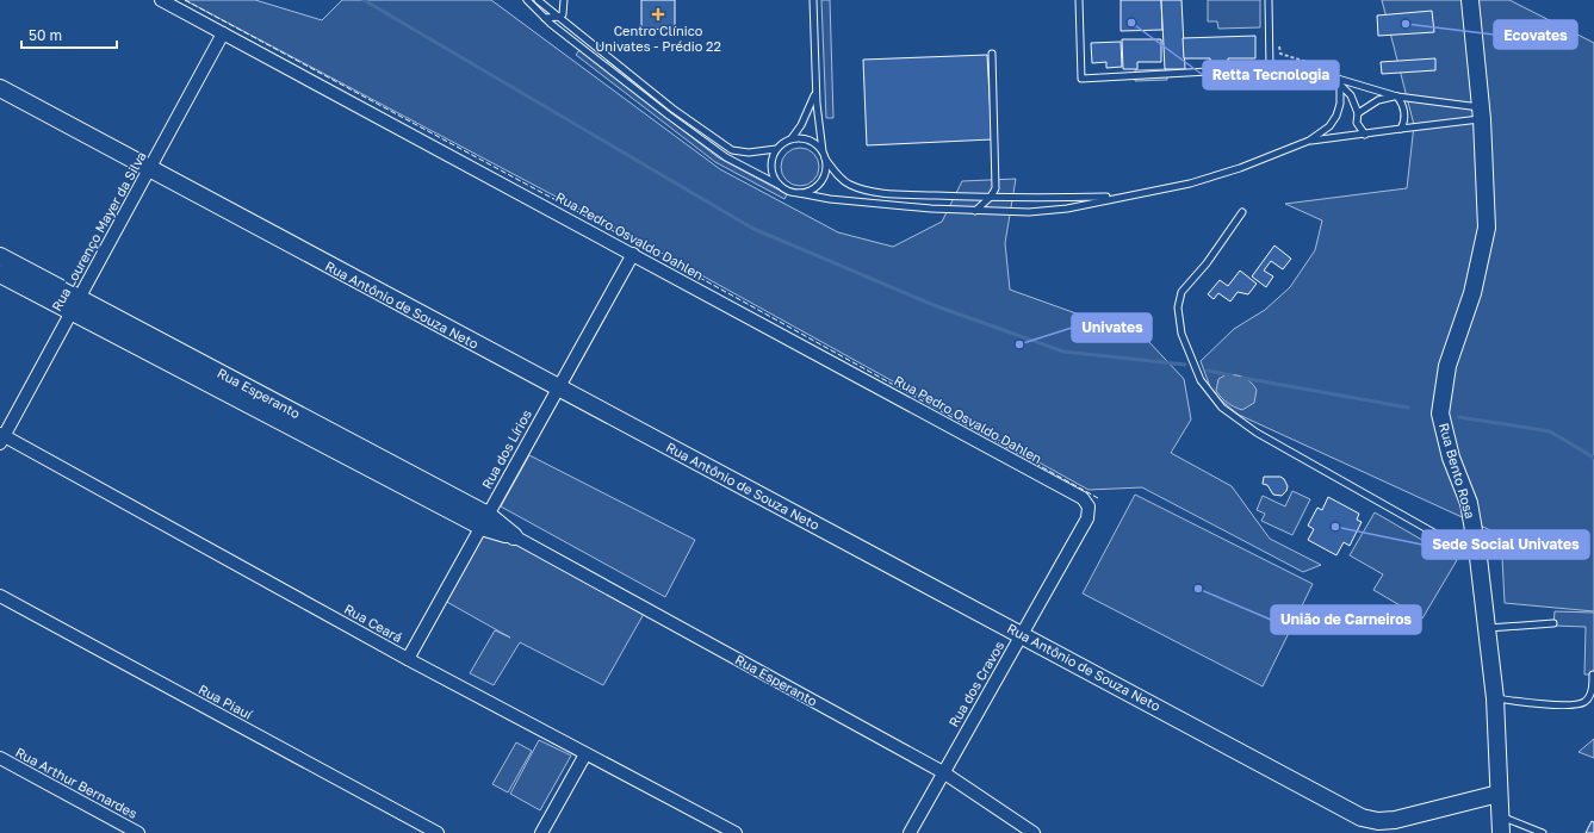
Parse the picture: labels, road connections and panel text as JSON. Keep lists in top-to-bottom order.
{
  "streets": {
    "street": [
      "Rua Lourenço Mayer da Silva",
      "Rua Pedro Osvaldo Dahlen",
      "Rua Antônio de Souza Neto",
      "Rua Esperanto",
      "Rua dos Lírios",
      "Rua Bento Rosa",
      "Rua Ceará",
      "Rua dos Cravos",
      "Rua Piauí",
      "Rua Arthur Bernardes"
    ]
  },
  "crossings": [
    ["Rua Lourenço Mayer da Silva", "Rua Pedro Osvaldo Dahlen"],
    ["Rua Lourenço Mayer da Silva", "Rua Antônio de Souza Neto"],
    ["Rua Lourenço Mayer da Silva", "Rua Esperanto"],
    ["Rua Lourenço Mayer da Silva", "Rua Ceará"],
    ["Rua Pedro Osvaldo Dahlen", "Rua dos Lírios"],
    ["Rua Pedro Osvaldo Dahlen", "Rua dos Cravos"],
    ["Rua Antônio de Souza Neto", "Rua dos Lírios"],
    ["Rua Antônio de Souza Neto", "Rua Bento Rosa"],
    ["Rua Antônio de Souza Neto", "Rua dos Cravos"],
    ["Rua Esperanto", "Rua dos Lírios"],
    ["Rua Esperanto", "Rua dos Cravos"],
    ["Rua dos Lírios", "Rua Ceará"]
  ],
  "places": {
    "health": ["Centro Clínico Univates - Prédio 22"],
    "other": [
      "Retta Tecnologia",
      "Ecovates",
      "Univates",
      "Sede Social Univates",
      "União de Carneiros"
    ]
  },
  "scale_bar": "50 m"
}
